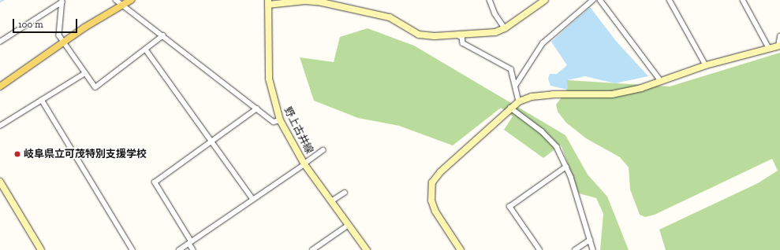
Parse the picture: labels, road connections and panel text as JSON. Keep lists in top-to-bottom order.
{
  "streets": {
    "street": ["野上古井線"]
  },
  "places": ["岐阜県立可茂特別支援学校"],
  "scale_bar": "100 m"
}
